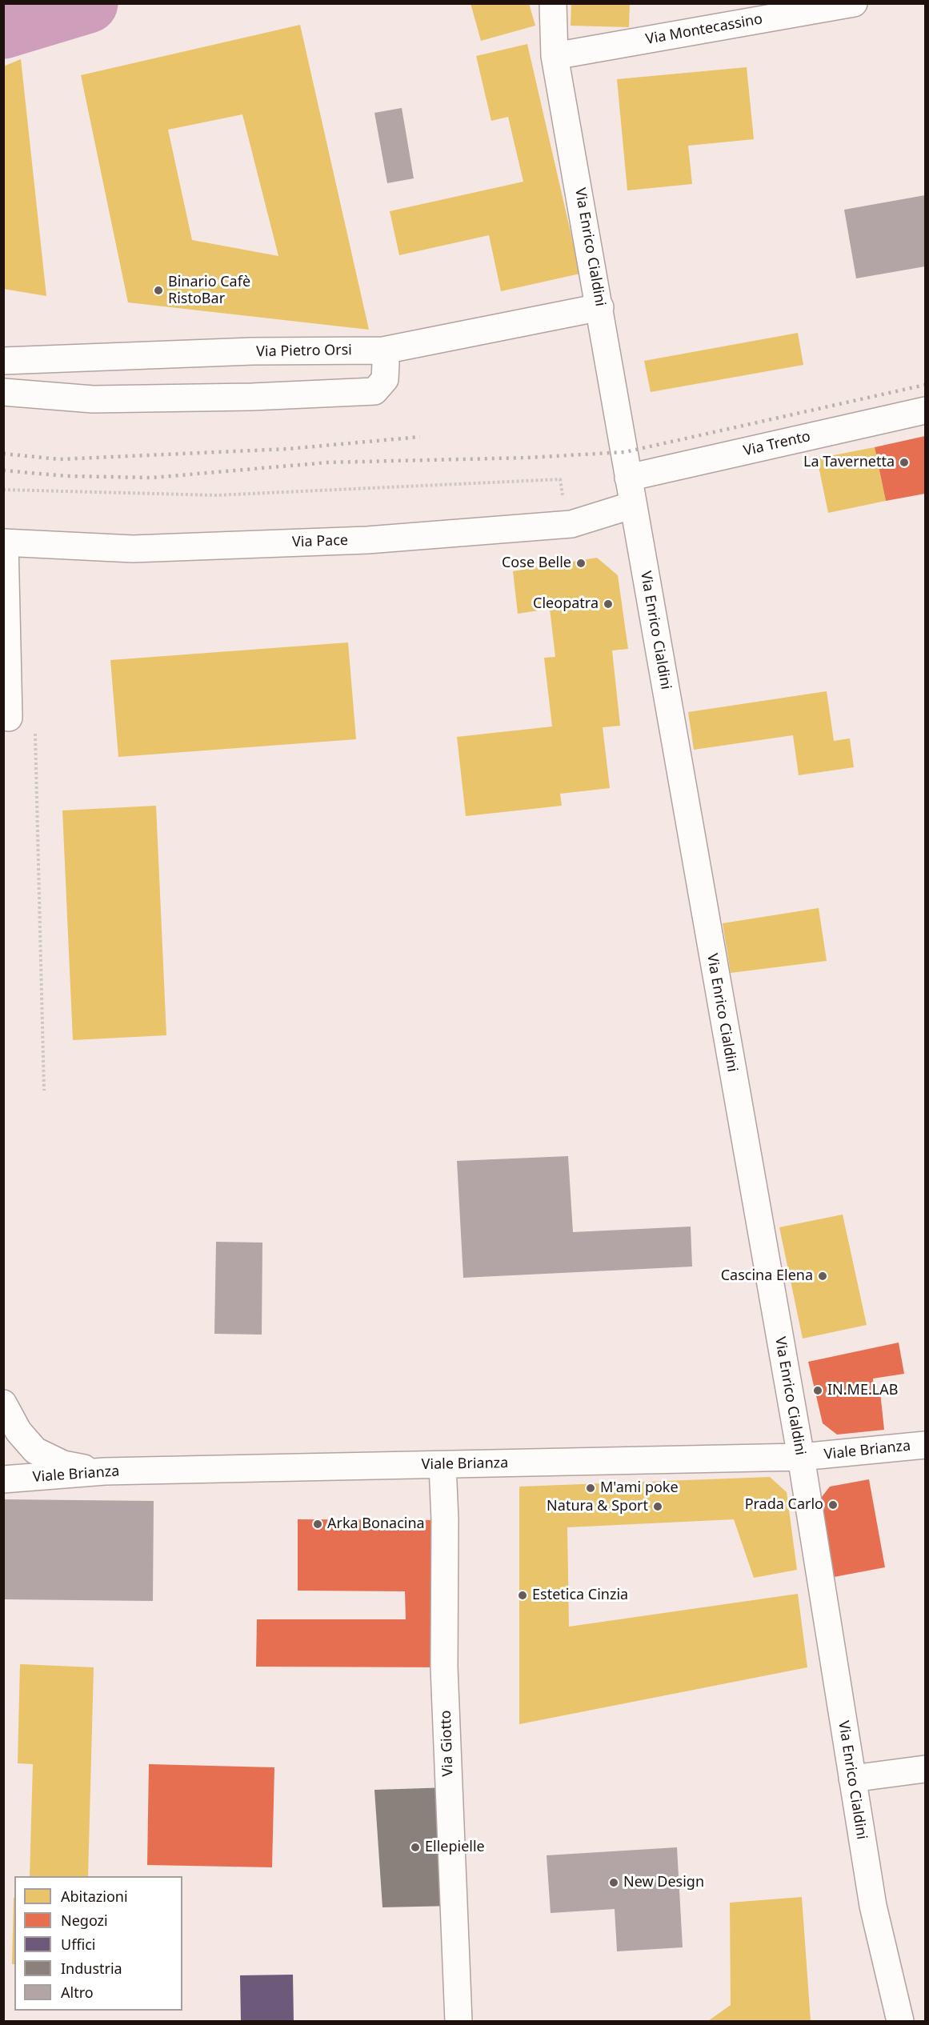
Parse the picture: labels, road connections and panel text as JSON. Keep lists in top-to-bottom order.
{
  "streets": {
    "street": [
      "Via Montecassino",
      "Via Enrico Cialdini",
      "Via Pietro Orsi",
      "Via Trento",
      "Via Pace",
      "Viale Brianza",
      "Via Giotto"
    ]
  },
  "crossings": [
    ["Via Montecassino", "Via Enrico Cialdini"],
    ["Via Enrico Cialdini", "Via Pietro Orsi"],
    ["Via Enrico Cialdini", "Via Trento"],
    ["Via Enrico Cialdini", "Via Pace"],
    ["Via Enrico Cialdini", "Viale Brianza"],
    ["Viale Brianza", "Via Giotto"]
  ],
  "places": [
    "Binario Cafè RistoBar",
    "La Tavernetta",
    "Cose Belle",
    "Cleopatra",
    "Cascina Elena",
    "IN.ME.LAB",
    "M'ami poke",
    "Prada Carlo",
    "Natura & Sport",
    "Arka Bonacina",
    "Estetica Cinzia",
    "Ellepielle",
    "New Design"
  ],
  "legend": [
    "Abitazioni",
    "Negozi",
    "Uffici",
    "Industria",
    "Altro"
  ]
}
